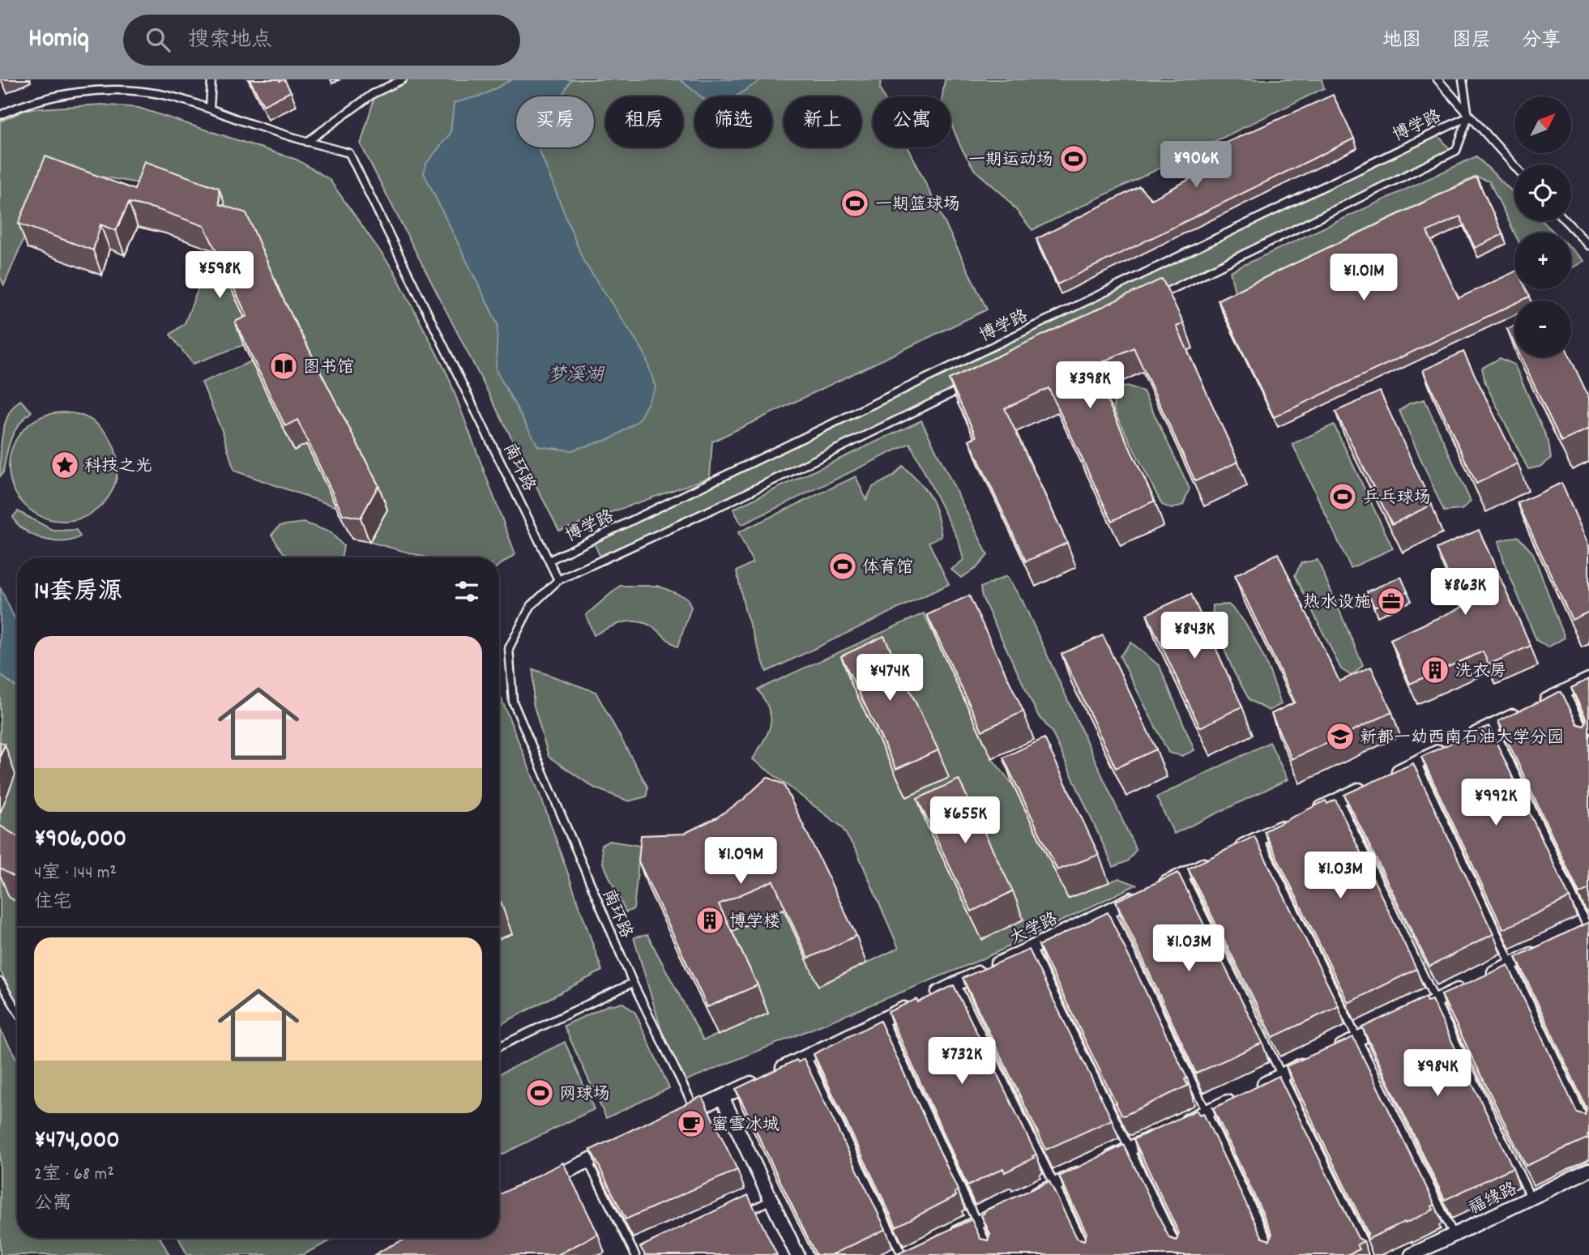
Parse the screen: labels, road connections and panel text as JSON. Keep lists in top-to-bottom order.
{
  "streets": {
    "street": ["大学路", "福缘路"],
    "lane": ["博学路", "南环路"]
  },
  "crossings": [
    ["博学路", "南环路"],
    ["南环路", "大学路"]
  ],
  "water": ["梦溪湖"],
  "places": {
    "sports": [
      "一期运动场",
      "一期篮球场",
      "乒乓球场",
      "体育馆",
      "网球场"
    ],
    "library": ["图书馆"],
    "place": ["科技之光"],
    "office": ["热水设施"],
    "building": ["洗衣房", "博学楼"],
    "school or university": ["新都一幼西南石油大学分园"],
    "cafe": ["蜜雪冰城"]
  },
  "north": "top right",
  "page": {
    "header": "Homiq",
    "search": "搜索地点",
    "nav": ["地图", "图层", "分享"],
    "map_buttons": ["+", "−"],
    "chip": [
      "买房",
      "租房",
      "筛选",
      "新上",
      "公寓"
    ],
    "price": [
      "¥906K",
      "¥598K",
      "¥1.01M",
      "¥398K",
      "¥863K",
      "¥843K",
      "¥474K",
      "¥992K",
      "¥655K",
      "¥1.09M",
      "¥1.03M",
      "¥1.03M",
      "¥732K",
      "¥984K"
    ],
    "heading": "14套房源",
    "list": [
      {
        "name": "¥906,000",
        "note": "4室 · 144 m² · 住宅"
      },
      {
        "name": "¥474,000",
        "note": "2室 · 68 m² · 公寓"
      }
    ]
  }
}
